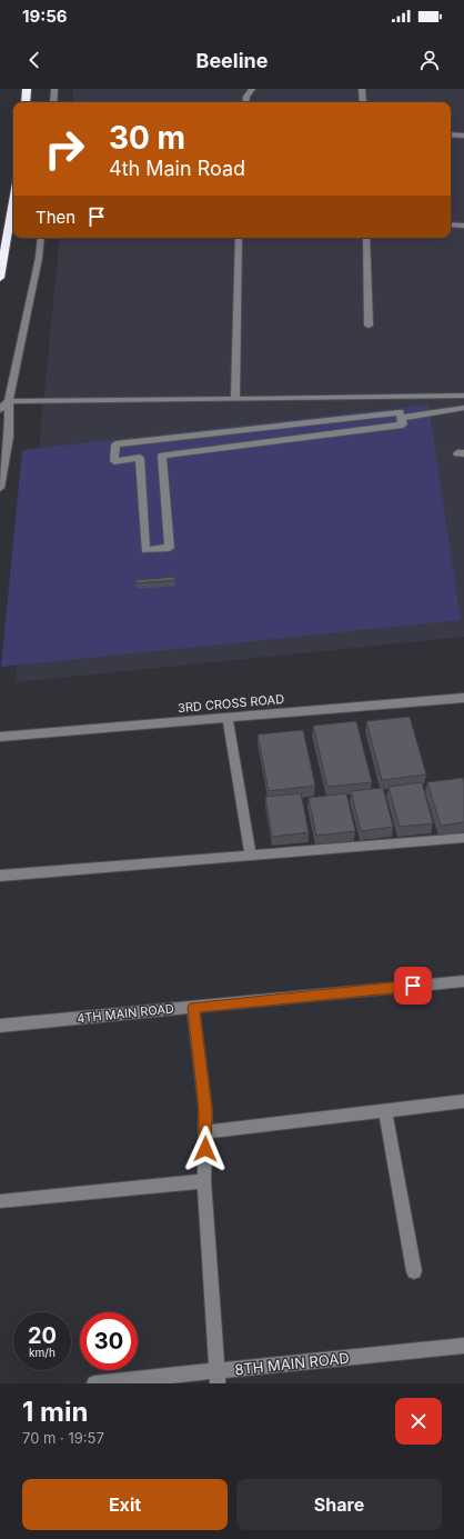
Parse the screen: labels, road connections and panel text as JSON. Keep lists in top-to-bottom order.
{
  "streets": {
    "street": ["3RD CROSS ROAD", "4TH MAIN ROAD", "8TH MAIN ROAD"]
  },
  "page": {
    "status": "19:56",
    "header": "Beeline",
    "turn": ["30 m", "4th Main Road"],
    "then": "Then",
    "speed": "20 km/h",
    "limit": "30",
    "heading": ["1 min", "70 m · 19:57"],
    "buttons": ["Exit", "Share"]
  }
}
